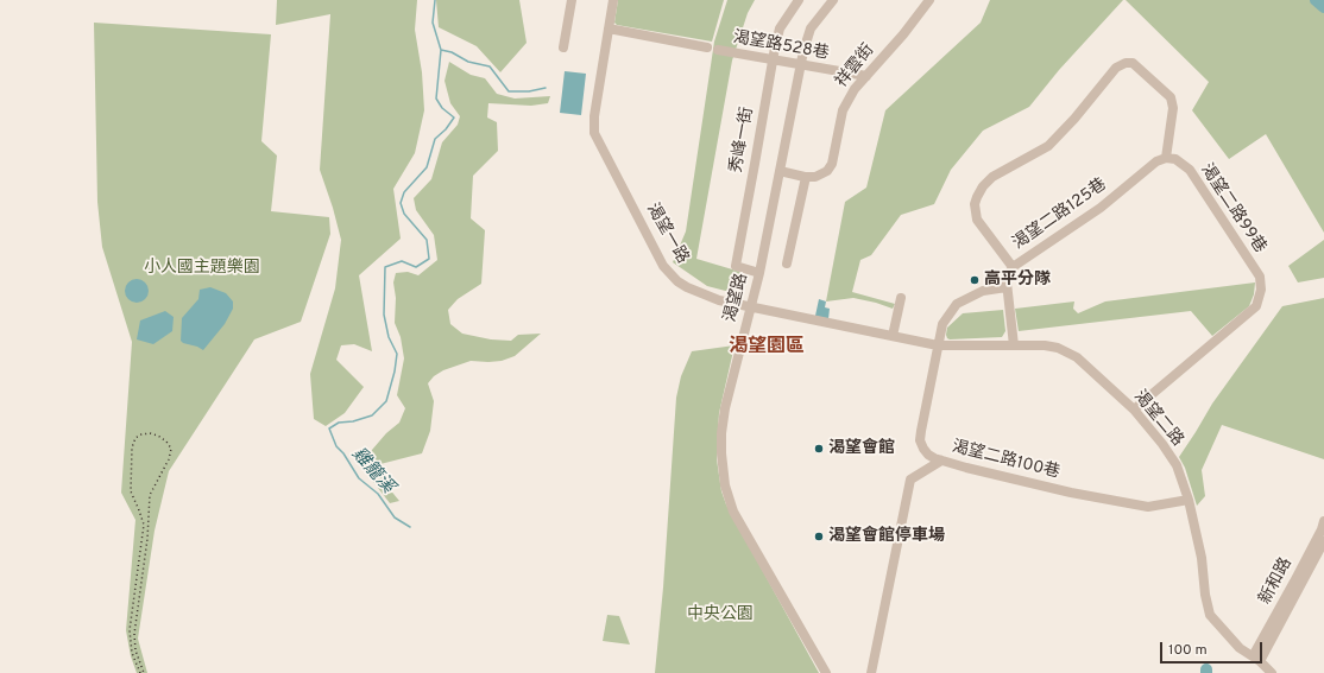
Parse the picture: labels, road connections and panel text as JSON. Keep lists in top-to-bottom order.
{
  "streets": {
    "street": [
      "渴望路528巷",
      "祥雲街",
      "秀峰一街",
      "渴望二路99巷",
      "渴望二路125巷",
      "渴望一路",
      "渴望路",
      "渴望二路",
      "渴望二路100巷",
      "新和路"
    ]
  },
  "crossings": [
    ["渴望路528巷", "祥雲街"],
    ["渴望路528巷", "秀峰一街"],
    ["渴望路528巷", "渴望一路"],
    ["渴望路528巷", "渴望路"],
    ["祥雲街", "渴望路"],
    ["秀峰一街", "渴望路"],
    ["渴望二路99巷", "渴望二路125巷"],
    ["渴望二路99巷", "渴望二路"],
    ["渴望二路125巷", "渴望二路"],
    ["渴望二路125巷", "渴望二路100巷"],
    ["渴望一路", "渴望路"],
    ["渴望一路", "渴望二路"],
    ["渴望一路", "渴望二路100巷"],
    ["渴望二路", "渴望二路100巷"],
    ["渴望二路", "新和路"]
  ],
  "districts": ["渴望園區"],
  "water": ["雞籠溪"],
  "parks": ["小人國主題樂園", "中央公園"],
  "places": ["高平分隊", "渴望會館", "渴望會館停車場"],
  "scale_bar": "100 m"
}
